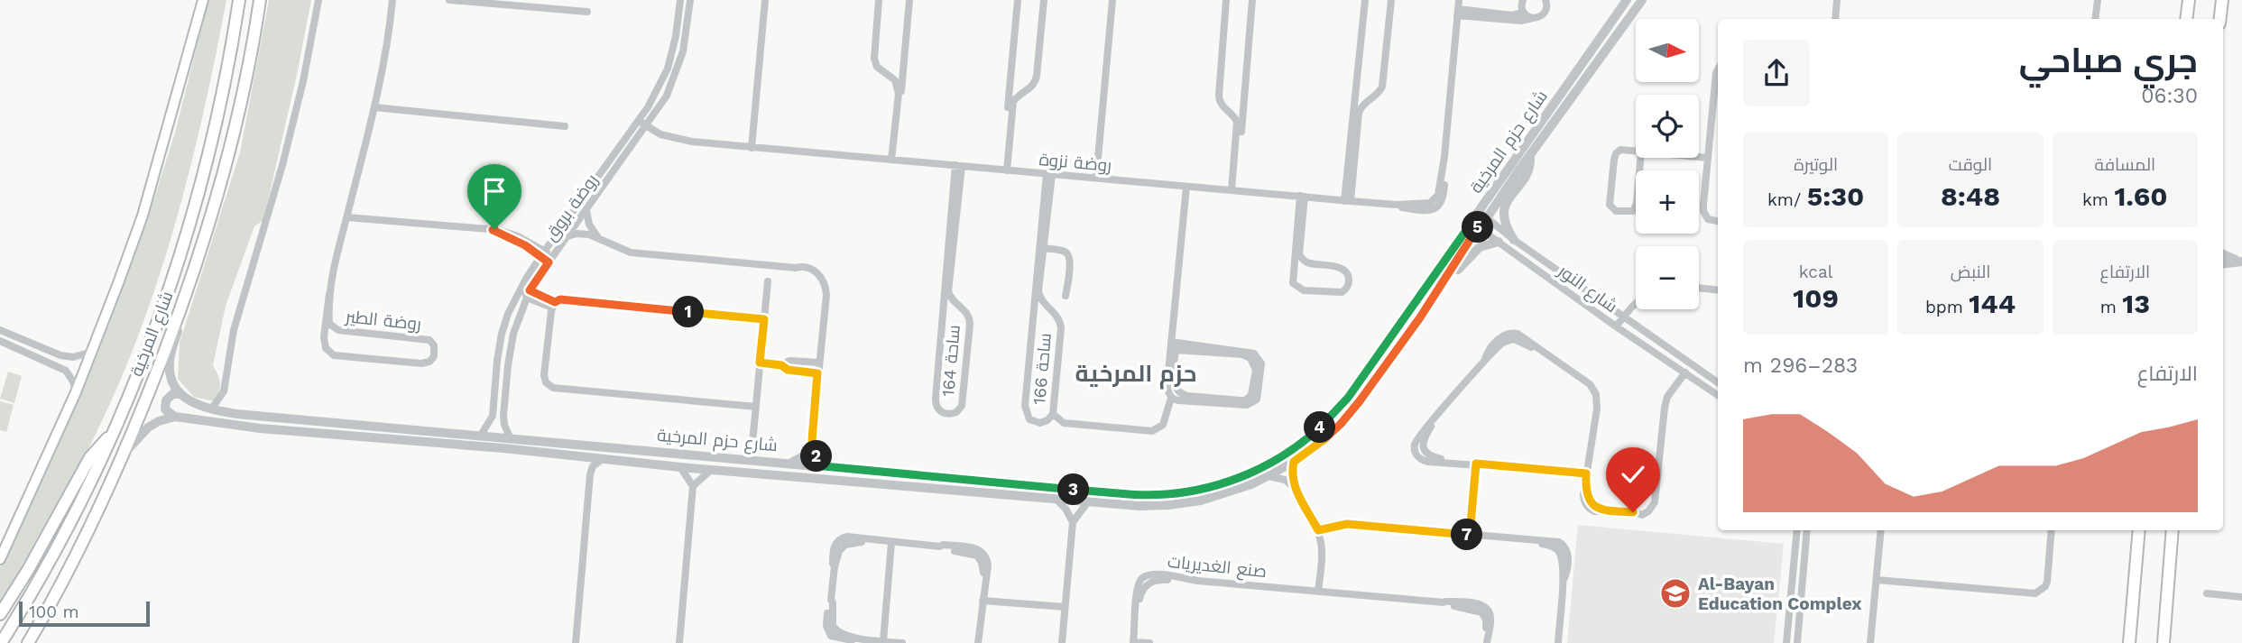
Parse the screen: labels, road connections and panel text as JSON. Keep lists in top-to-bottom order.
{
  "streets": {
    "highway": ["شارع المرخية"],
    "street": [
      "شارع حزم المرخية",
      "روضة نزوة",
      "روضة بروق",
      "شارع النور",
      "روضة الطير",
      "ساحة 164",
      "ساحة 166",
      "صنع الغديريات"
    ]
  },
  "crossings": [
    ["شارع حزم المرخية", "روضة بروق"],
    ["شارع حزم المرخية", "شارع النور"],
    ["روضة نزوة", "روضة بروق"],
    ["روضة نزوة", "ساحة 164"],
    ["روضة نزوة", "ساحة 166"]
  ],
  "districts": ["حزم المرخية"],
  "places": {
    "school or university": ["Al-Bayan Education Complex"]
  },
  "scale_bar": "100 m",
  "north": "right",
  "page": {
    "map_buttons": ["+", "−"],
    "heading": ["جري صباحي", "06:30"],
    "stats": [
      ["المسافة", "1.60 km"],
      ["الوقت", "8:48"],
      ["الوتيرة", "5:30 /km"],
      ["الارتفاع", "13 m"],
      ["النبض", "144 bpm"],
      ["kcal", "109"]
    ],
    "pins": [
      "5",
      "1",
      "4",
      "2",
      "3",
      "7"
    ],
    "chart": ["الارتفاع", "283–296 m"],
    "scale": "100 m"
  }
}
